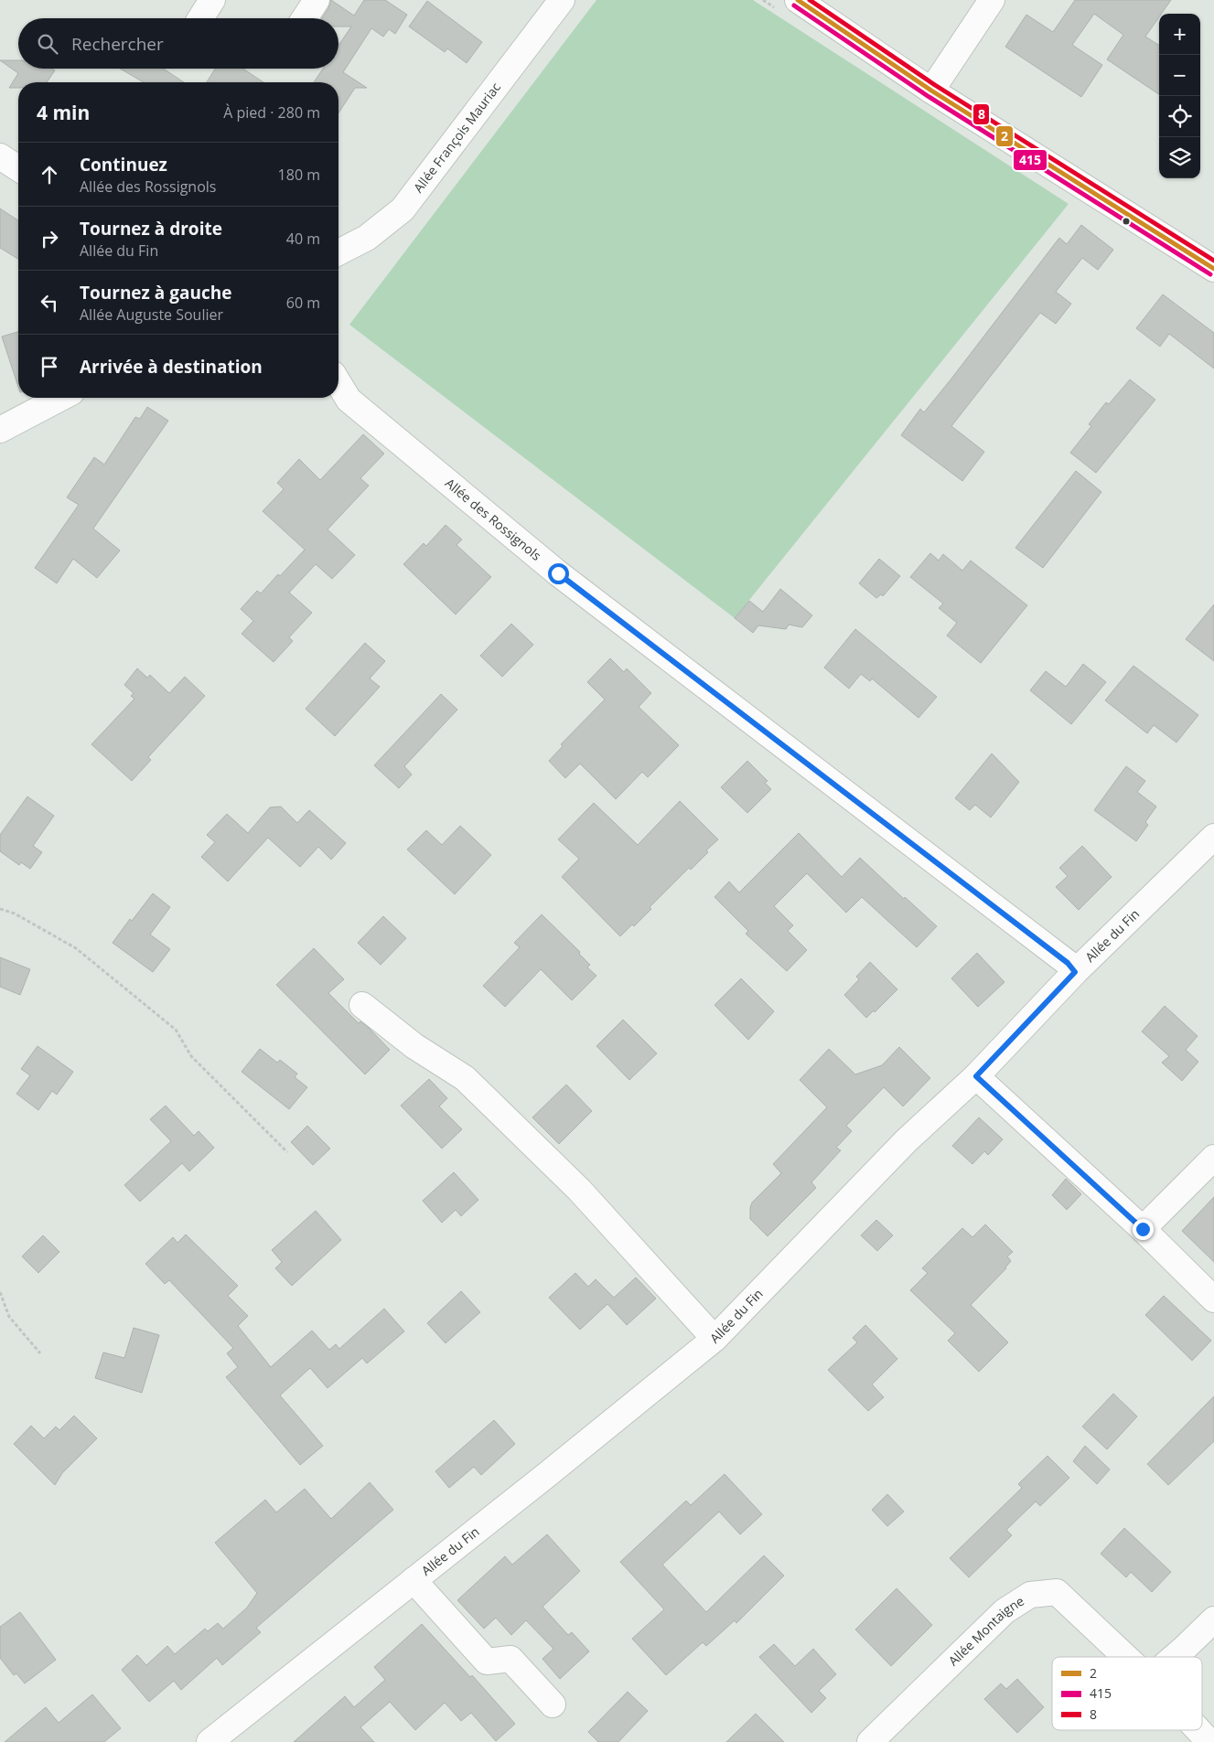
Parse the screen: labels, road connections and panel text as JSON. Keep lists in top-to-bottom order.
{
  "streets": {
    "street": [
      "Allée François Mauriac",
      "Allée des Rossignols",
      "Allée du Fin",
      "Allée Montaigne"
    ]
  },
  "crossings": [
    ["Allée des Rossignols", "Allée du Fin"]
  ],
  "lines": ["transit line 2", "transit line 8", "transit line 415"],
  "legend": ["2", "415", "8"],
  "page": {
    "map_buttons": ["+", "−"],
    "search": "Rechercher",
    "heading": ["4 min", "À pied · 280 m"],
    "list": [
      ["Continuez", "Allée des Rossignols", "180 m"],
      ["Tournez à droite", "Allée du Fin", "40 m"],
      ["Tournez à gauche", "Allée Auguste Soulier", "60 m"],
      "Arrivée à destination"
    ]
  }
}
